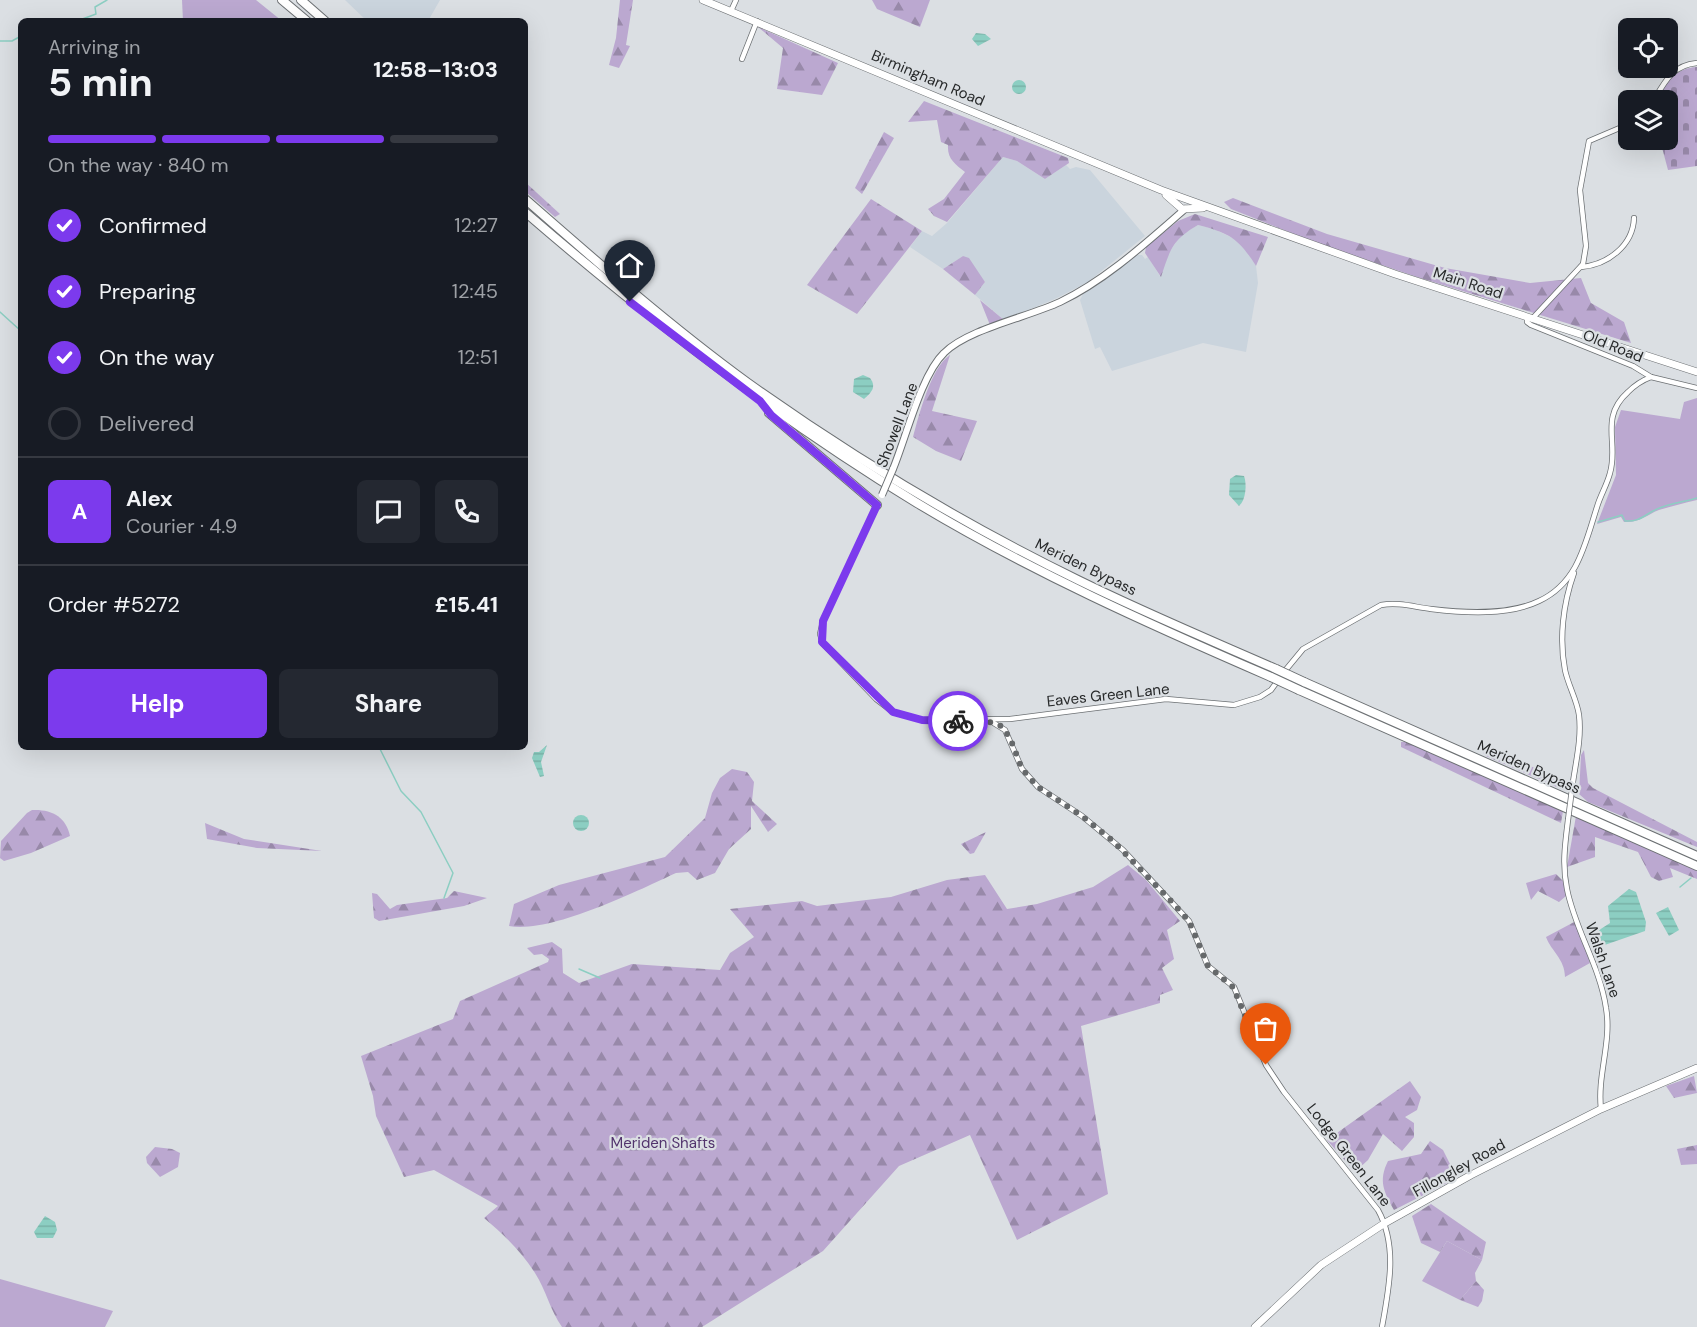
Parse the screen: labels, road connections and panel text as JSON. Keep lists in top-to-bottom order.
{
  "streets": {
    "highway": ["Meriden Bypass"],
    "main road": ["Birmingham Road", "Main Road", "Fillongley Road"],
    "street": [
      "Old Road",
      "Showell Lane",
      "Eaves Green Lane",
      "Walsh Lane",
      "Lodge Green Lane"
    ]
  },
  "crossings": [
    ["Birmingham Road", "Main Road"],
    ["Birmingham Road", "Showell Lane"],
    ["Main Road", "Old Road"],
    ["Main Road", "Showell Lane"],
    ["Old Road", "Eaves Green Lane"],
    ["Showell Lane", "Eaves Green Lane"],
    ["Walsh Lane", "Fillongley Road"],
    ["Lodge Green Lane", "Fillongley Road"]
  ],
  "parks": ["Meriden Shafts"],
  "page": {
    "heading": ["5 min", "Arriving in", "12:58–13:03"],
    "panel": [
      "Alex",
      "Courier · 4.9",
      "Order #5272",
      "£15.41"
    ],
    "bar": "On the way · 840 m",
    "list": [
      ["Confirmed", "12:27"],
      ["Preparing", "12:45"],
      ["On the way", "12:51"],
      "Delivered"
    ],
    "round": "A",
    "buttons": ["Help", "Share"]
  }
}
